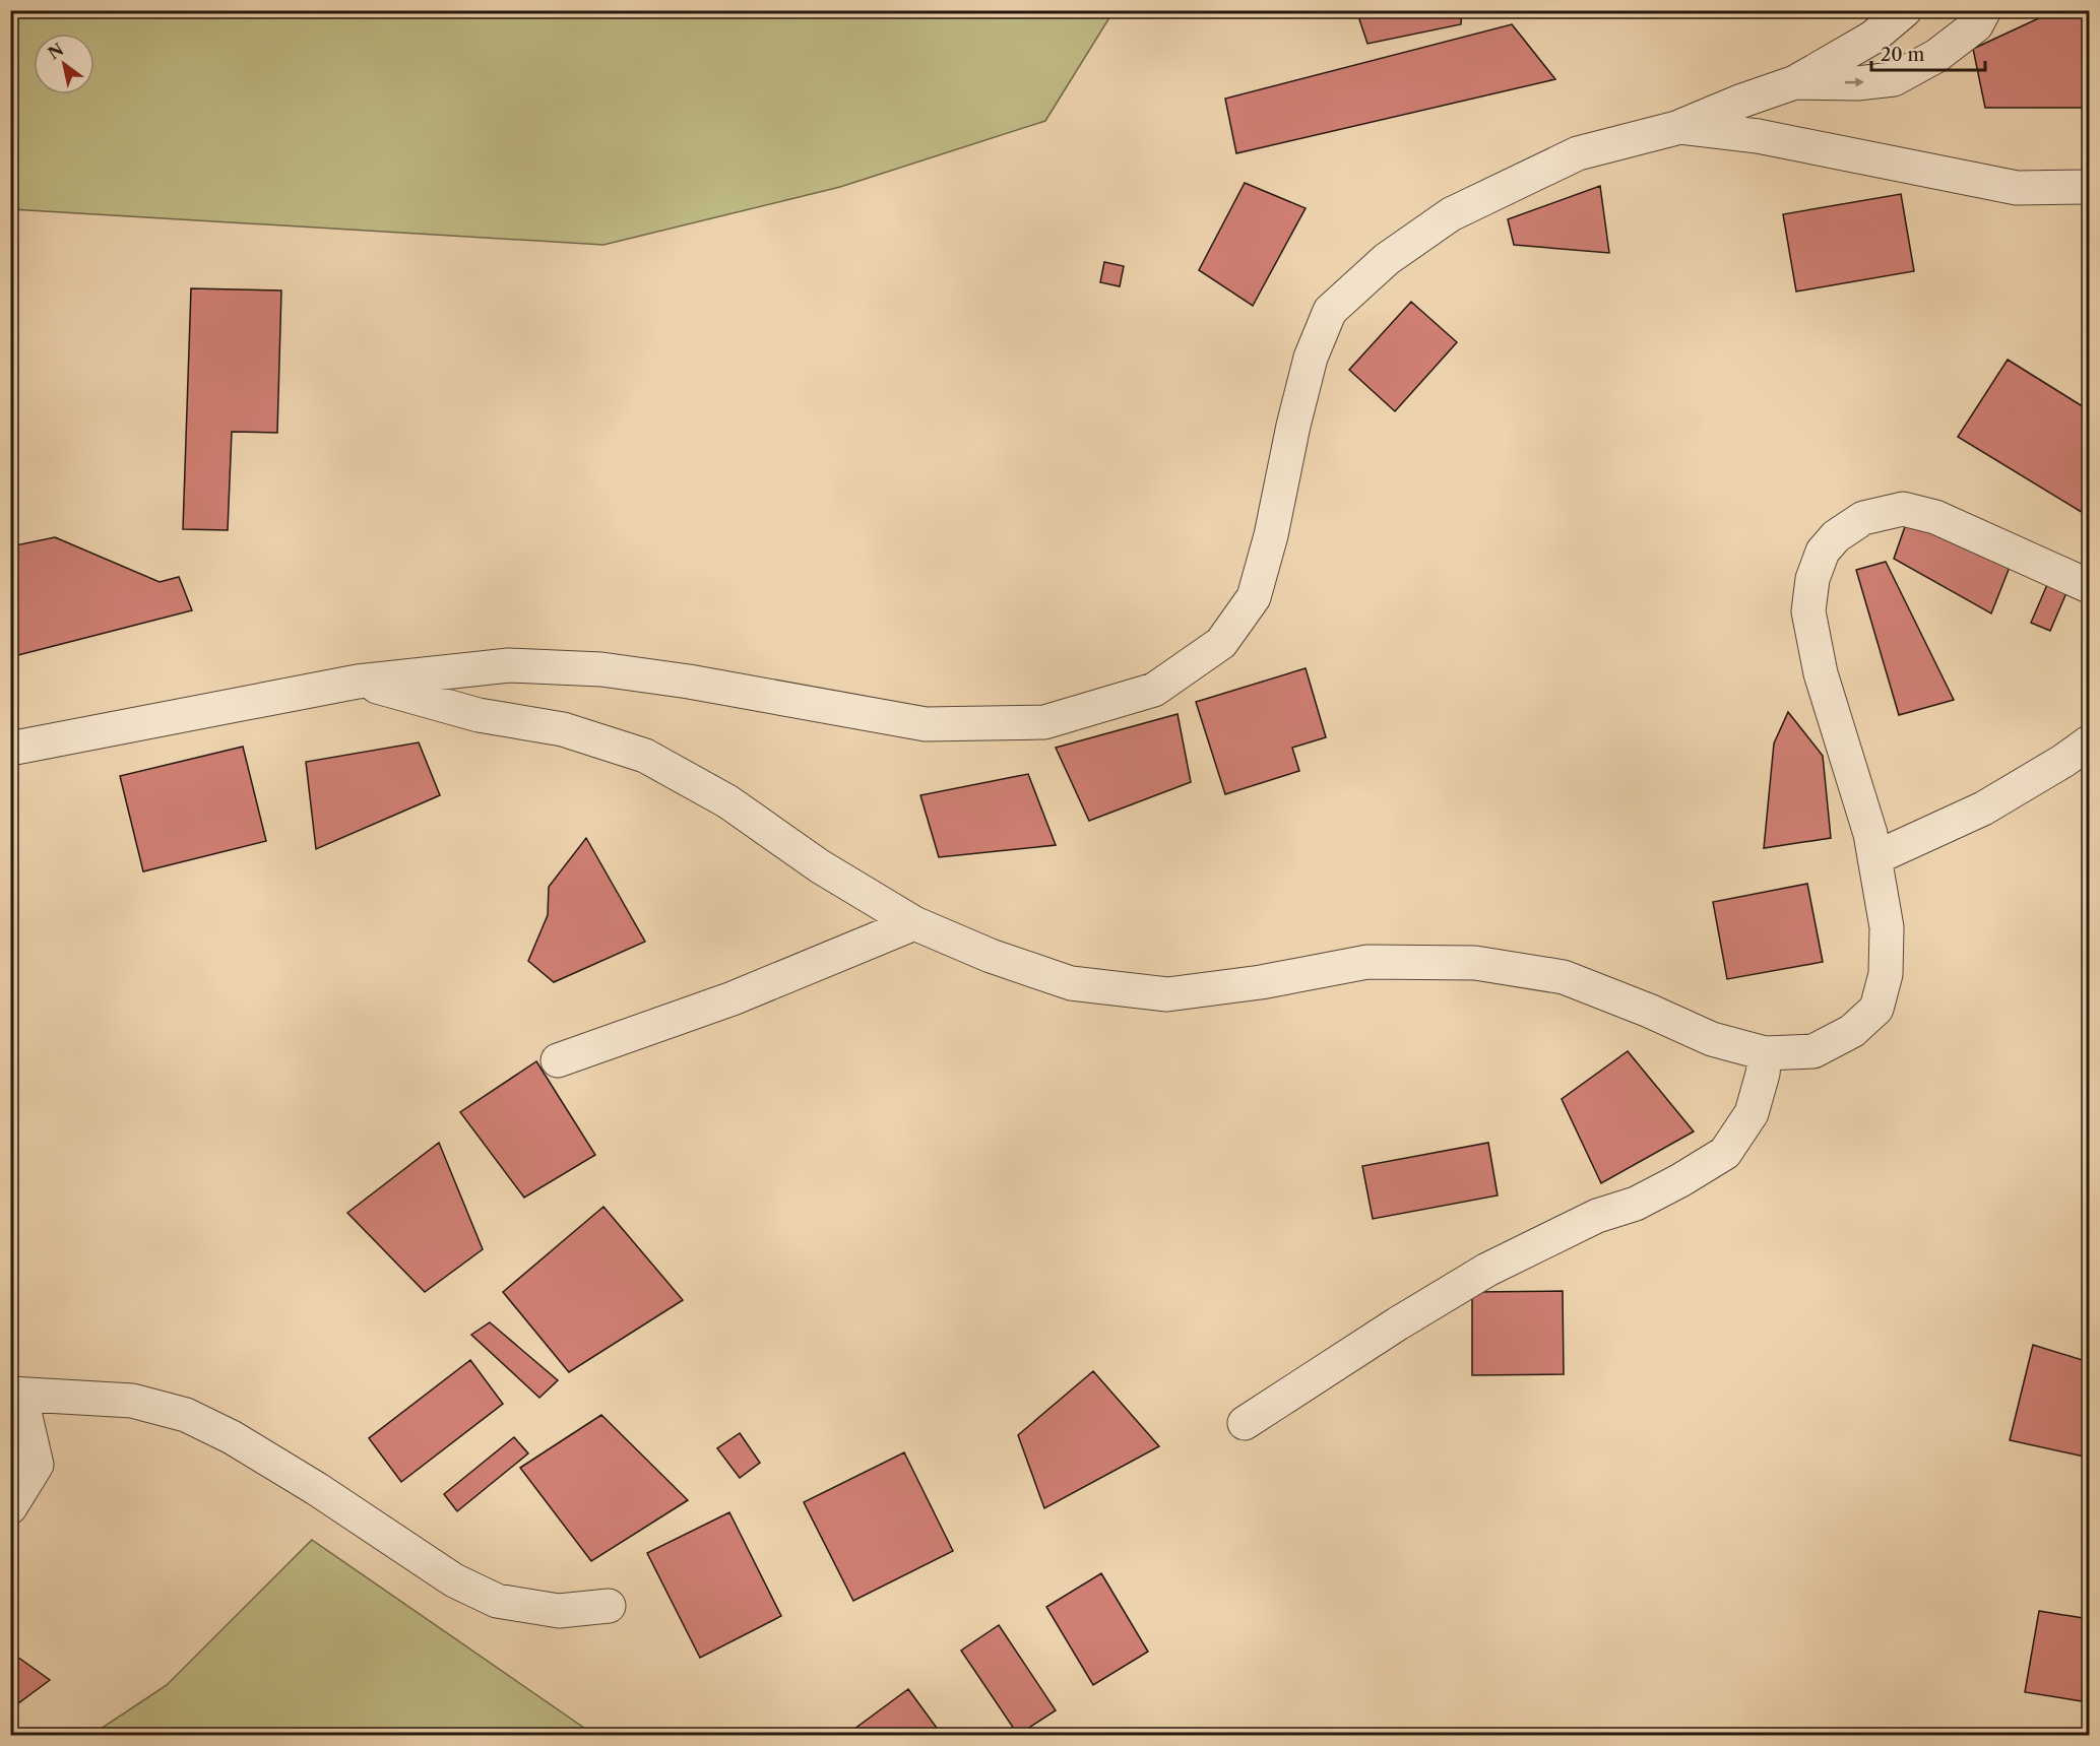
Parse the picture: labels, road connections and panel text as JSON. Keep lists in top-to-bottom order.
{
  "scale_bar": "20 m",
  "north": "top left"
}
